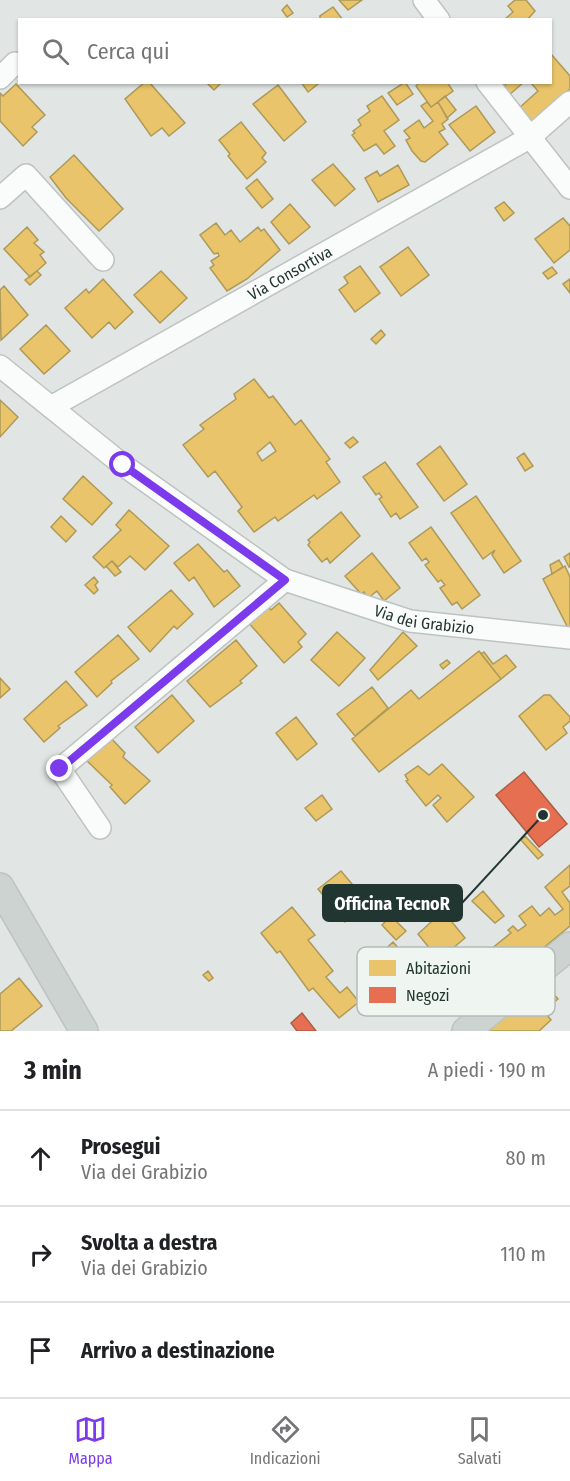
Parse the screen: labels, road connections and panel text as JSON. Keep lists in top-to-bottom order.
{
  "streets": {
    "street": ["Via Consortiva", "Via dei Grabizio"]
  },
  "crossings": [
    ["Via Consortiva", "Via dei Grabizio"]
  ],
  "places": ["Officina TecnoR"],
  "legend": ["Abitazioni", "Negozi"],
  "page": {
    "search": "Cerca qui",
    "heading": ["3 min", "A piedi · 190 m"],
    "list": [
      ["Prosegui", "Via dei Grabizio", "80 m"],
      ["Svolta a destra", "Via dei Grabizio", "110 m"],
      "Arrivo a destinazione"
    ],
    "nav": ["Mappa", "Indicazioni", "Salvati"]
  }
}
